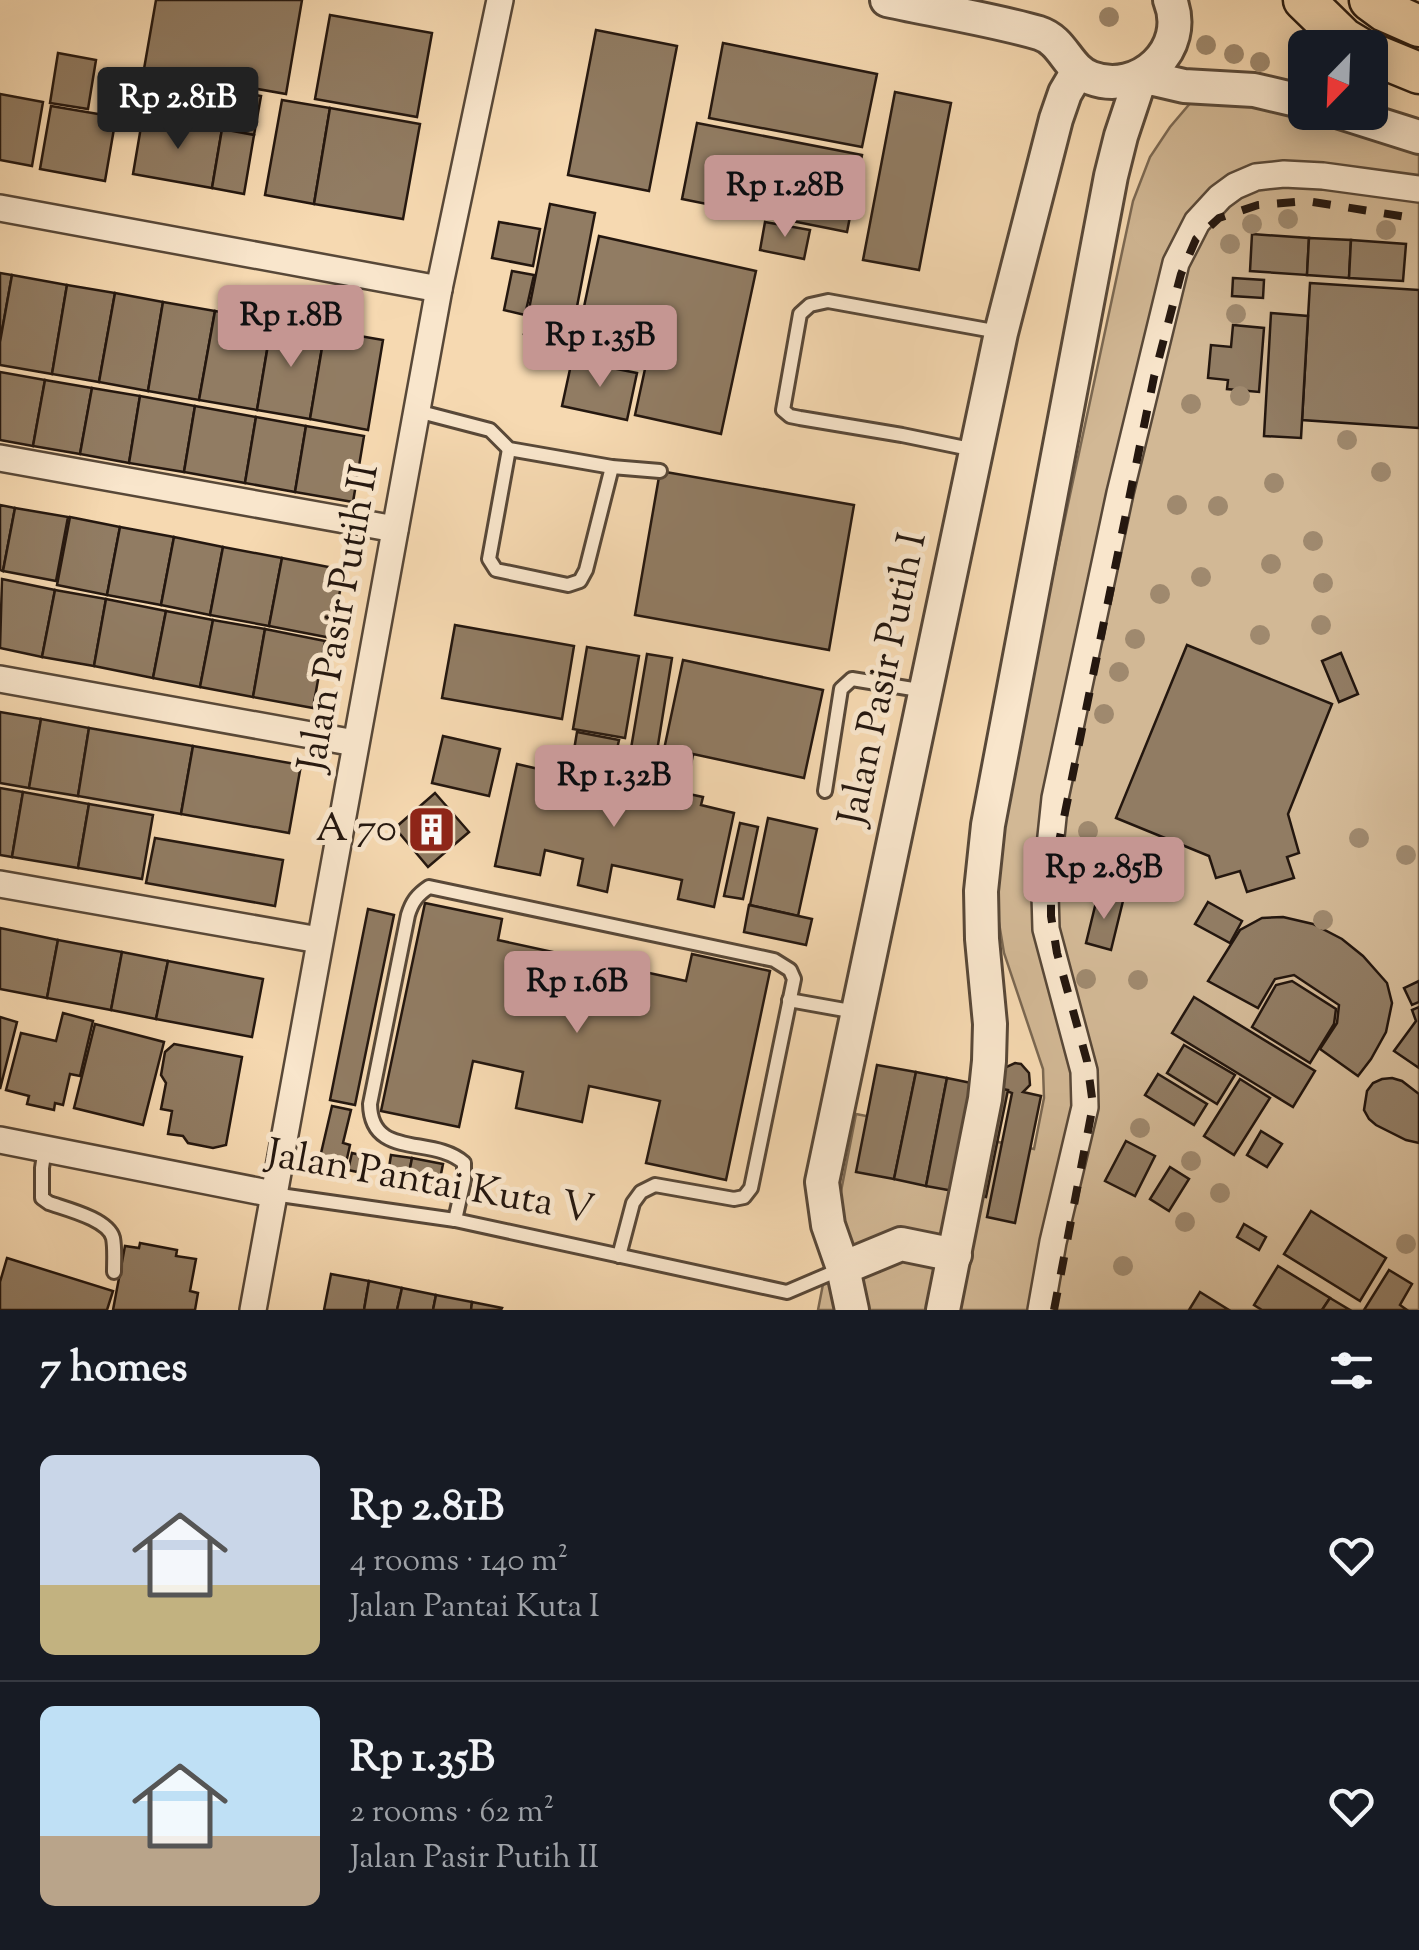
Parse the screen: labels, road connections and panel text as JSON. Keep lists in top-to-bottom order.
{
  "streets": {
    "street": ["Jalan Pasir Putih II", "Jalan Pasir Putih I", "Jalan Pantai Kuta V"]
  },
  "crossings": [
    ["Jalan Pasir Putih II", "Jalan Pantai Kuta V"],
    ["Jalan Pasir Putih I", "Jalan Pantai Kuta V"]
  ],
  "places": {
    "building": ["A 70"]
  },
  "north": "bottom left",
  "page": {
    "price": [
      "Rp 2.81B",
      "Rp 1.28B",
      "Rp 1.8B",
      "Rp 1.35B",
      "Rp 1.32B",
      "Rp 2.85B",
      "Rp 1.6B"
    ],
    "heading": "7 homes",
    "list": [
      {
        "name": "Rp 2.81B",
        "note": "4 rooms · 140 m² · Jalan Pantai Kuta I"
      },
      {
        "name": "Rp 1.35B",
        "note": "2 rooms · 62 m² · Jalan Pasir Putih II"
      }
    ]
  }
}
